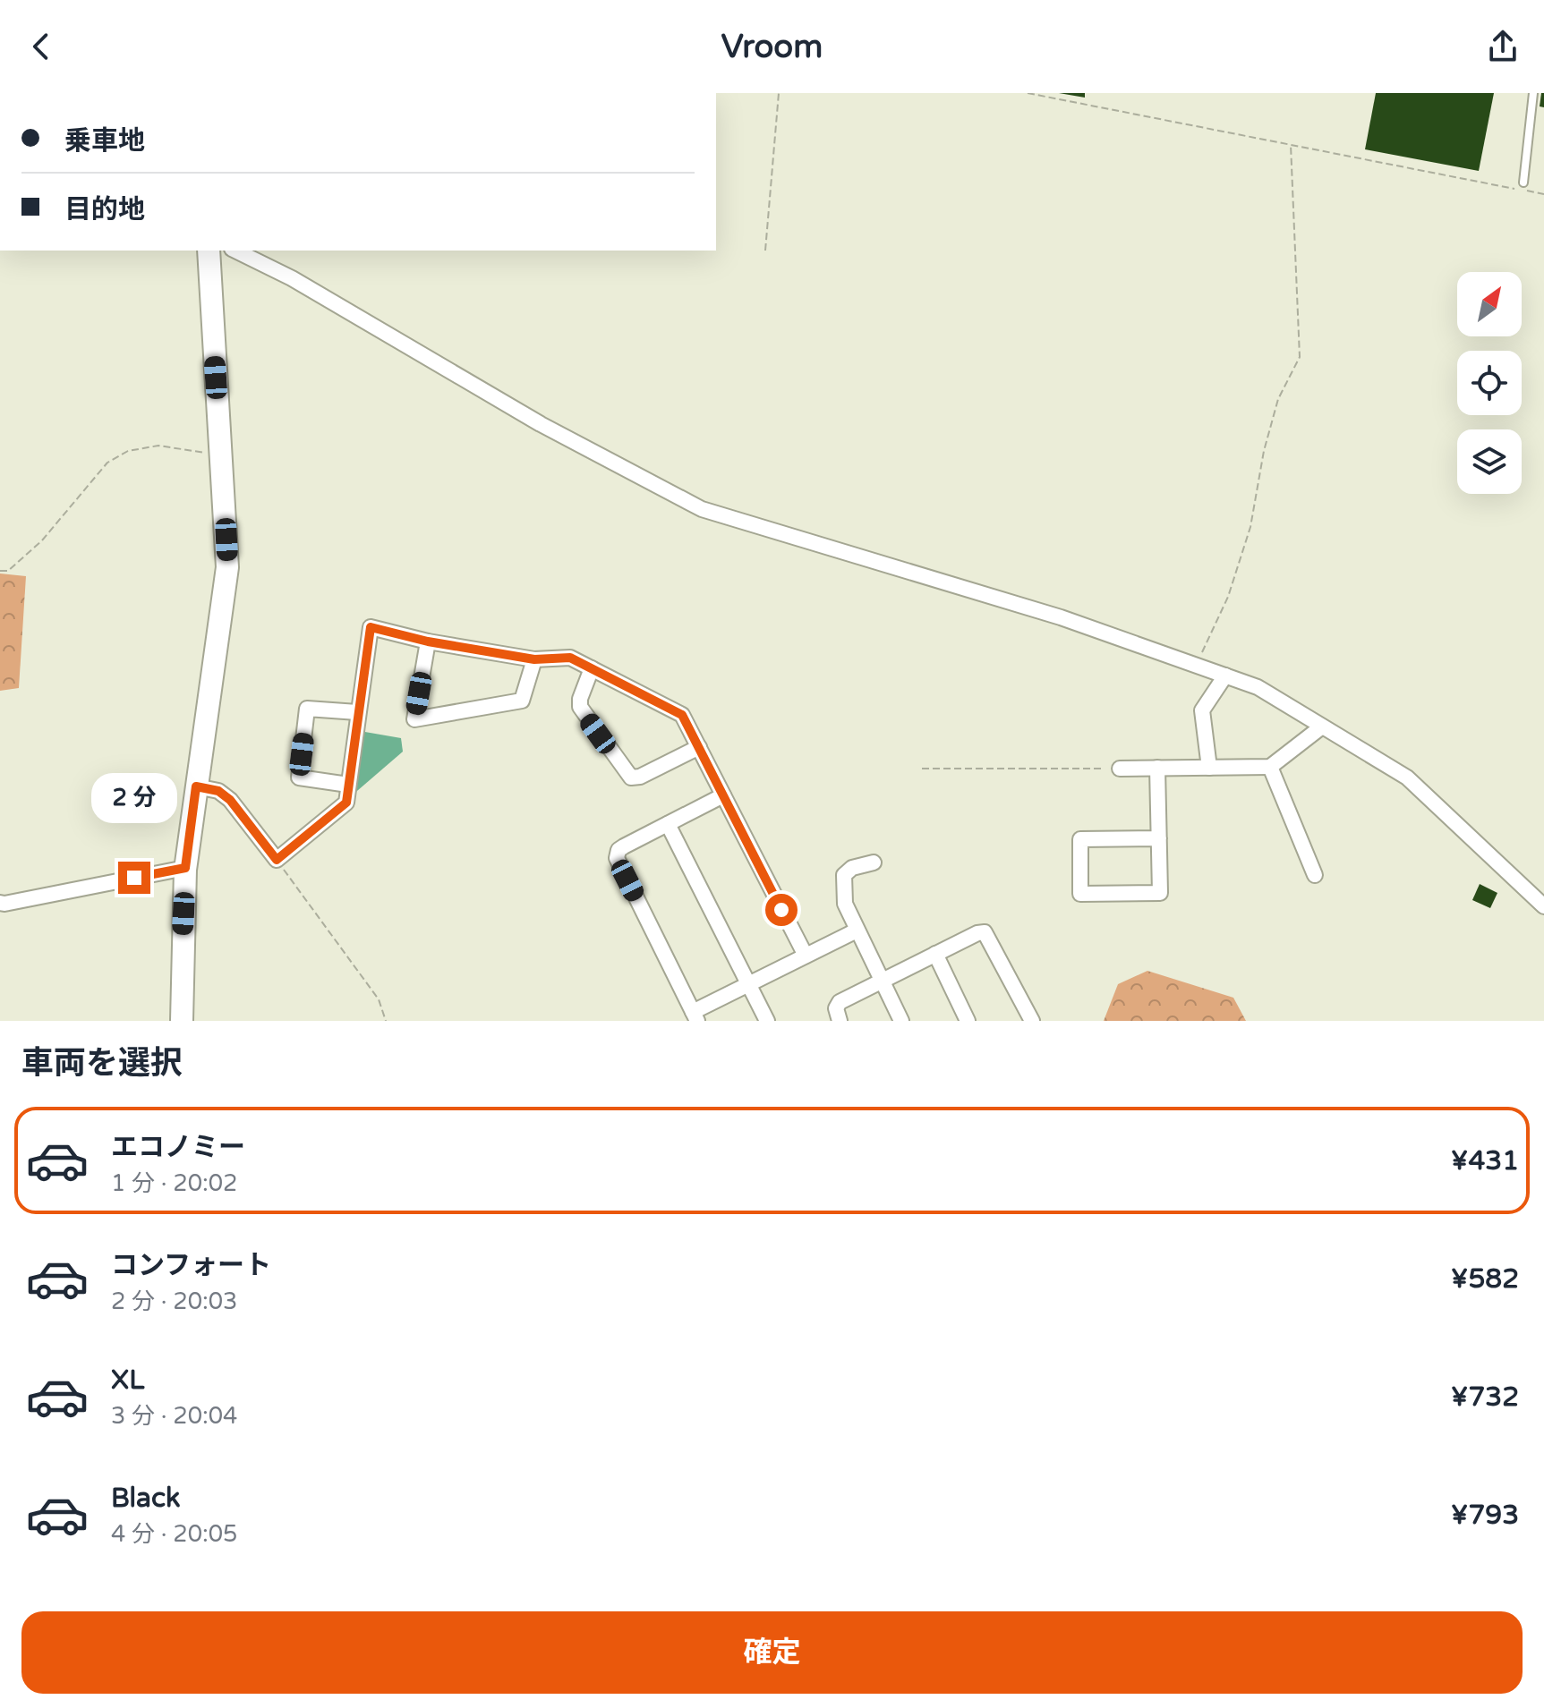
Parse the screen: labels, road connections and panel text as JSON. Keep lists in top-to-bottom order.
{
  "north": "top right",
  "page": {
    "header": "Vroom",
    "banner": ["乗車地", "目的地"],
    "bubble": "2 分",
    "heading": "車両を選択",
    "list": [
      {
        "name": "エコノミー",
        "note": "1 分 · 20:02",
        "value": "¥431"
      },
      {
        "name": "コンフォート",
        "note": "2 分 · 20:03",
        "value": "¥582"
      },
      {
        "name": "XL",
        "note": "3 分 · 20:04",
        "value": "¥732"
      },
      {
        "name": "Black",
        "note": "4 分 · 20:05",
        "value": "¥793"
      }
    ],
    "buttons": "確定"
  }
}
